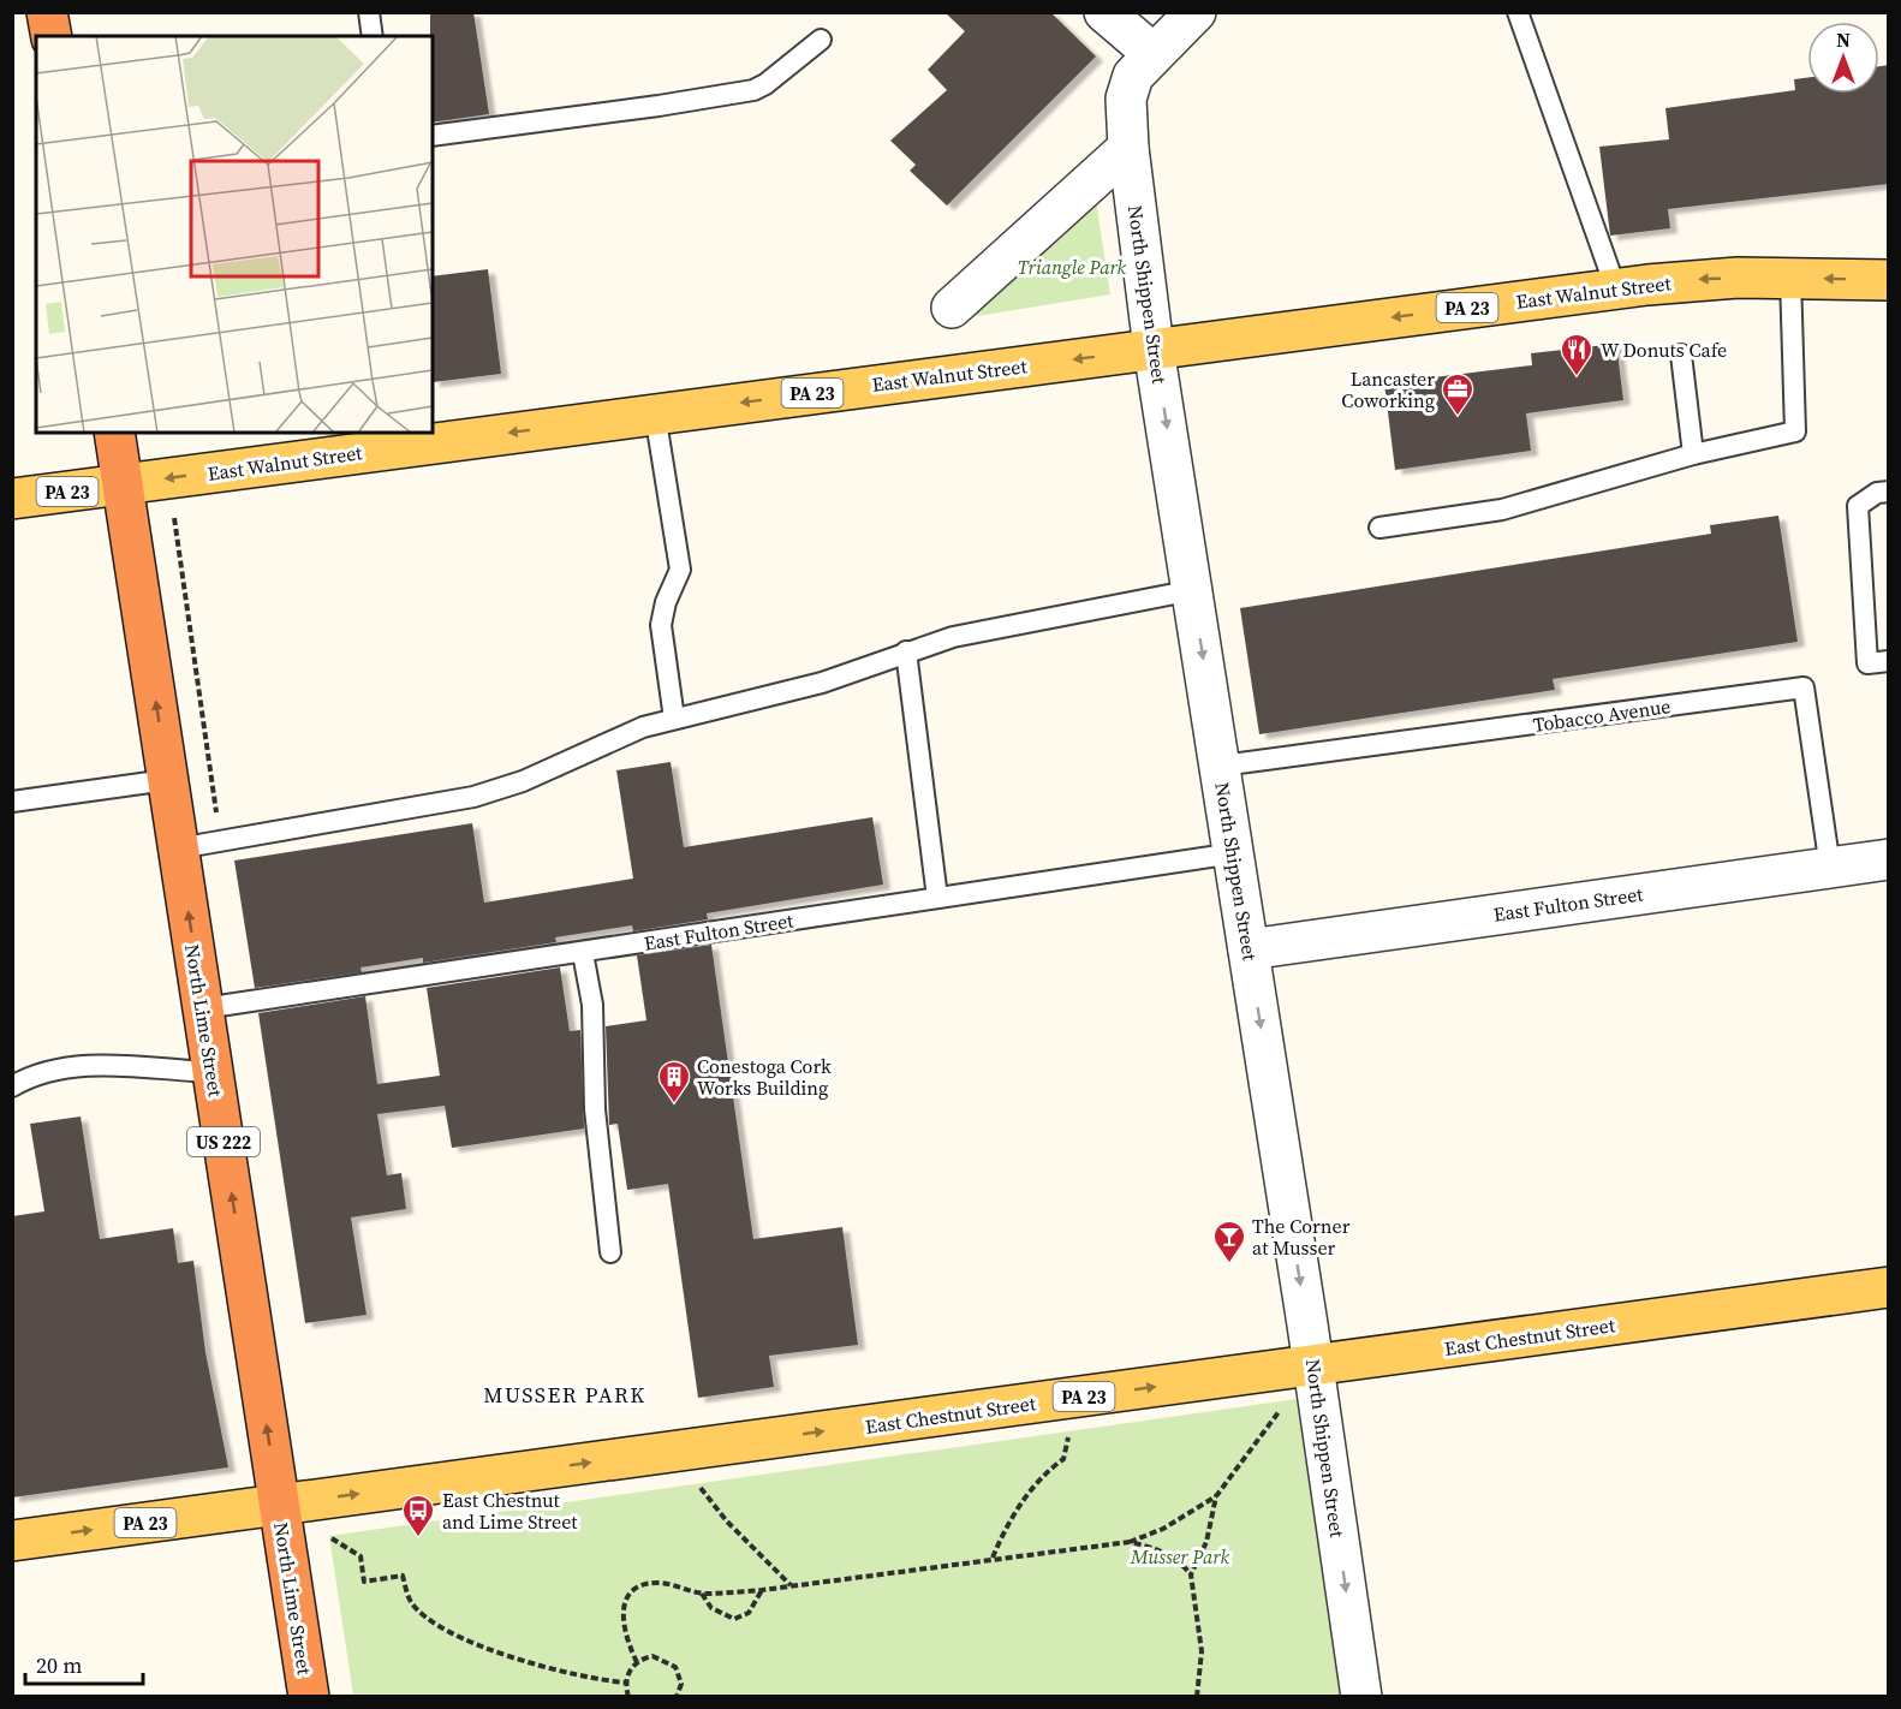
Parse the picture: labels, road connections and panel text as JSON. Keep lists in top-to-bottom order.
{
  "streets": {
    "highway": ["North Lime Street", "US 222"],
    "main road": ["East Walnut Street", "PA 23", "East Chestnut Street"],
    "street": ["North Shippen Street", "East Fulton Street"],
    "lane": ["Tobacco Avenue"]
  },
  "crossings": [
    ["East Walnut Street", "North Shippen Street"],
    ["East Walnut Street", "North Lime Street"],
    ["North Shippen Street", "Tobacco Avenue"],
    ["North Shippen Street", "East Fulton Street"],
    ["North Shippen Street", "East Chestnut Street"],
    ["Tobacco Avenue", "East Fulton Street"],
    ["East Fulton Street", "North Lime Street"],
    ["North Lime Street", "East Chestnut Street"]
  ],
  "one_way": [
    "East Walnut Street",
    "North Shippen Street",
    "North Lime Street",
    "East Chestnut Street"
  ],
  "districts": ["MUSSER PARK"],
  "parks": ["Triangle Park", "Musser Park"],
  "places": {
    "restaurant": ["W Donuts Cafe"],
    "office": ["Lancaster Coworking"],
    "building": ["Conestoga Cork Works Building"],
    "bar": ["The Corner at Musser"],
    "bus stop": ["East Chestnut and Lime Street"]
  },
  "scale_bar": "20 m",
  "north": "top"
}
